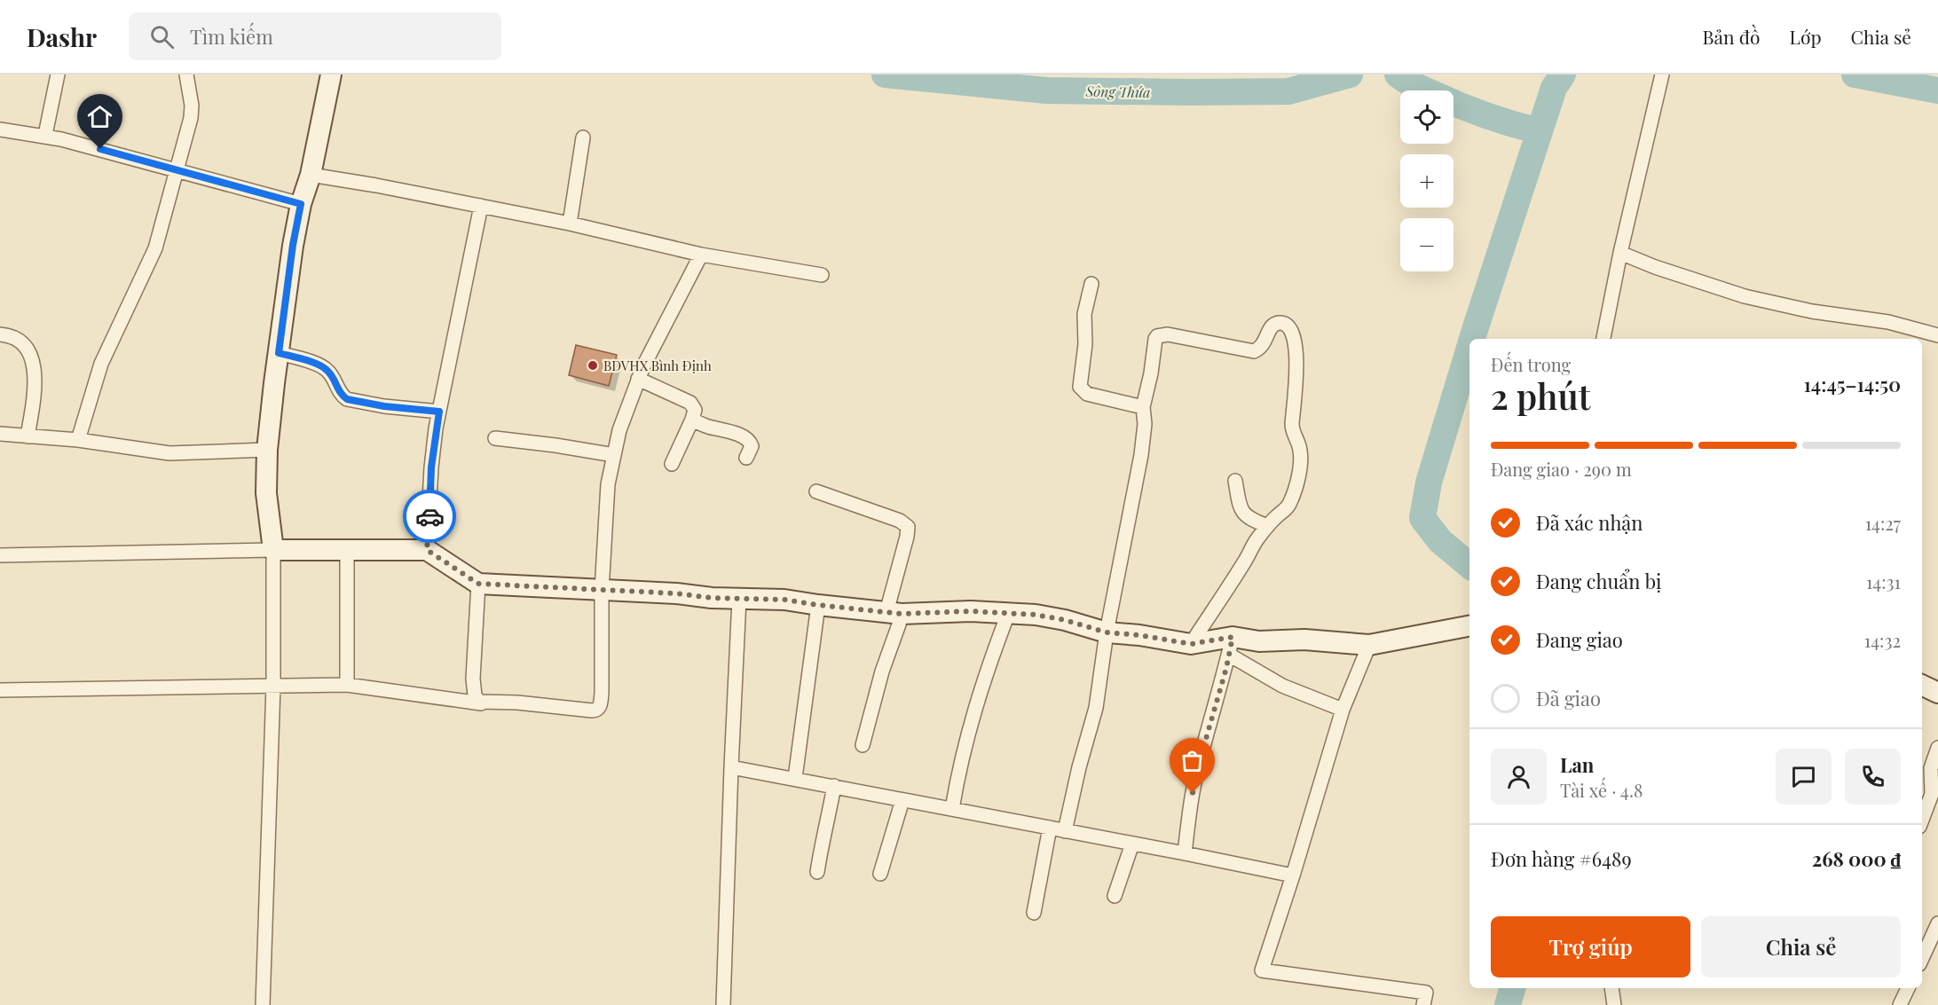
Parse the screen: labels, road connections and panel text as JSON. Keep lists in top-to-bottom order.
{
  "water": ["Sông Thứa"],
  "places": ["BDVHX Bình Định"],
  "page": {
    "header": "Dashr",
    "search": "Tìm kiếm",
    "nav": ["Bản đồ", "Lớp", "Chia sẻ"],
    "map_buttons": ["+", "−"],
    "heading": ["2 phút", "Đến trong", "14:45–14:50"],
    "panel": [
      "Lan",
      "Tài xế · 4.8",
      "Đơn hàng #6489",
      "268 000 ₫"
    ],
    "bar": "Đang giao · 290 m",
    "list": [
      ["Đã xác nhận", "14:27"],
      ["Đang chuẩn bị", "14:31"],
      ["Đang giao", "14:32"],
      "Đã giao"
    ],
    "buttons": ["Trợ giúp", "Chia sẻ"]
  }
}
